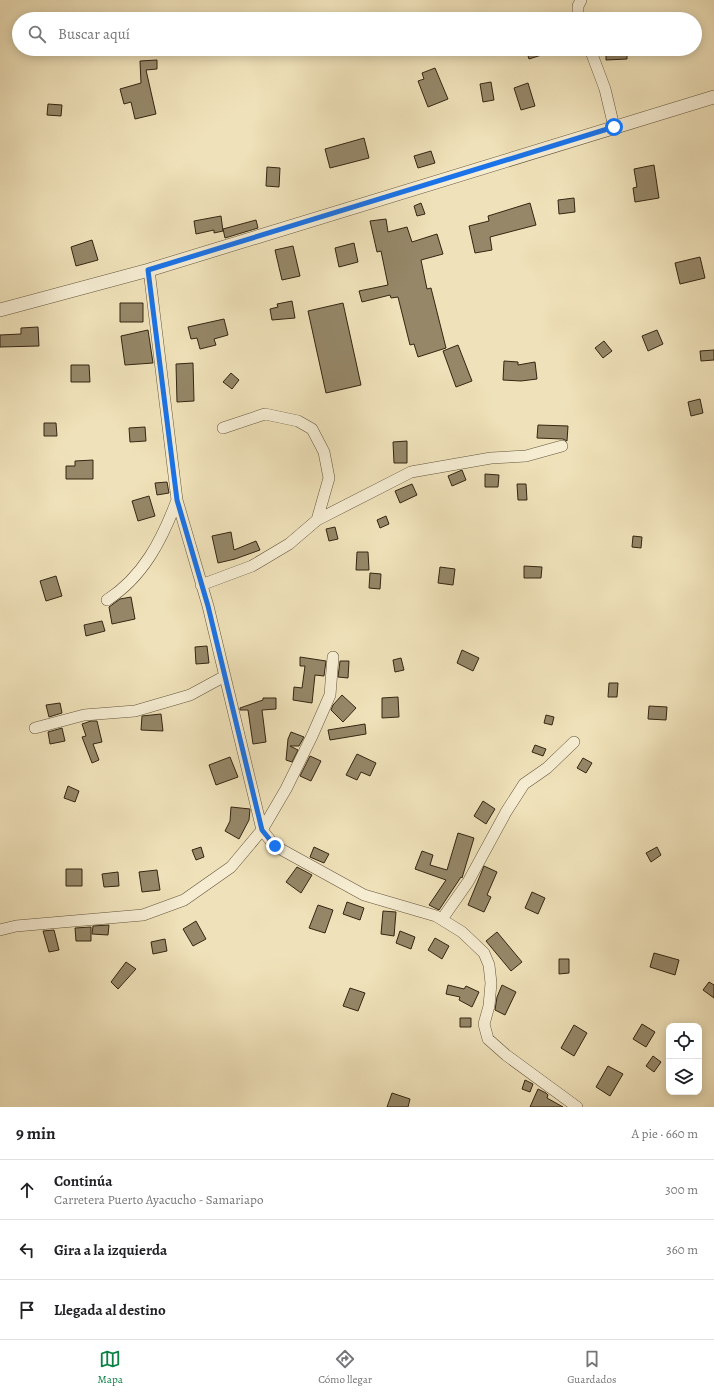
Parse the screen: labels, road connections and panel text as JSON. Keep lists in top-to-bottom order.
{
  "page": {
    "search": "Buscar aquí",
    "heading": ["9 min", "A pie · 660 m"],
    "list": [
      ["Continúa", "Carretera Puerto Ayacucho - Samariapo", "300 m"],
      ["Gira a la izquierda", "360 m"],
      "Llegada al destino"
    ],
    "nav": ["Mapa", "Cómo llegar", "Guardados"]
  }
}
